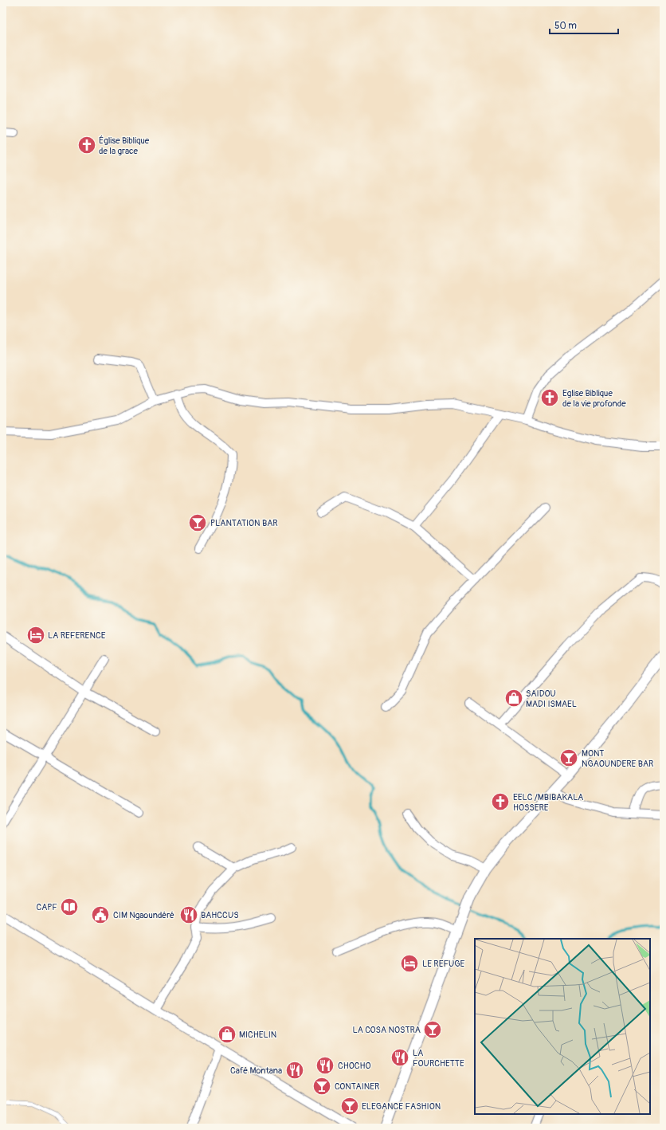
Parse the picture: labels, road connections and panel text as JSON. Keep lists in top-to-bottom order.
{
  "places": {
    "church": ["Église Biblique de la grace", "Eglise Biblique de la vie profonde", "EELC /MBIBAKALA HOSSERE"],
    "bar": [
      "PLANTATION BAR",
      "MONT NGAOUNDERE BAR",
      "LA COSA NOSTRA",
      "CONTAINER",
      "ELEGANCE FASHION"
    ],
    "hotel": ["LA REFERENCE", "LE REFUGE"],
    "shop": ["SAIDOU MADI ISMAEL", "MICHELIN"],
    "library": ["CAPF"],
    "public building": ["CIM Ngaoundéré"],
    "restaurant": [
      "BAHCCUS",
      "LA FOURCHETTE",
      "CHOCHO",
      "Café Montana"
    ]
  },
  "scale_bar": "50 m"
}
